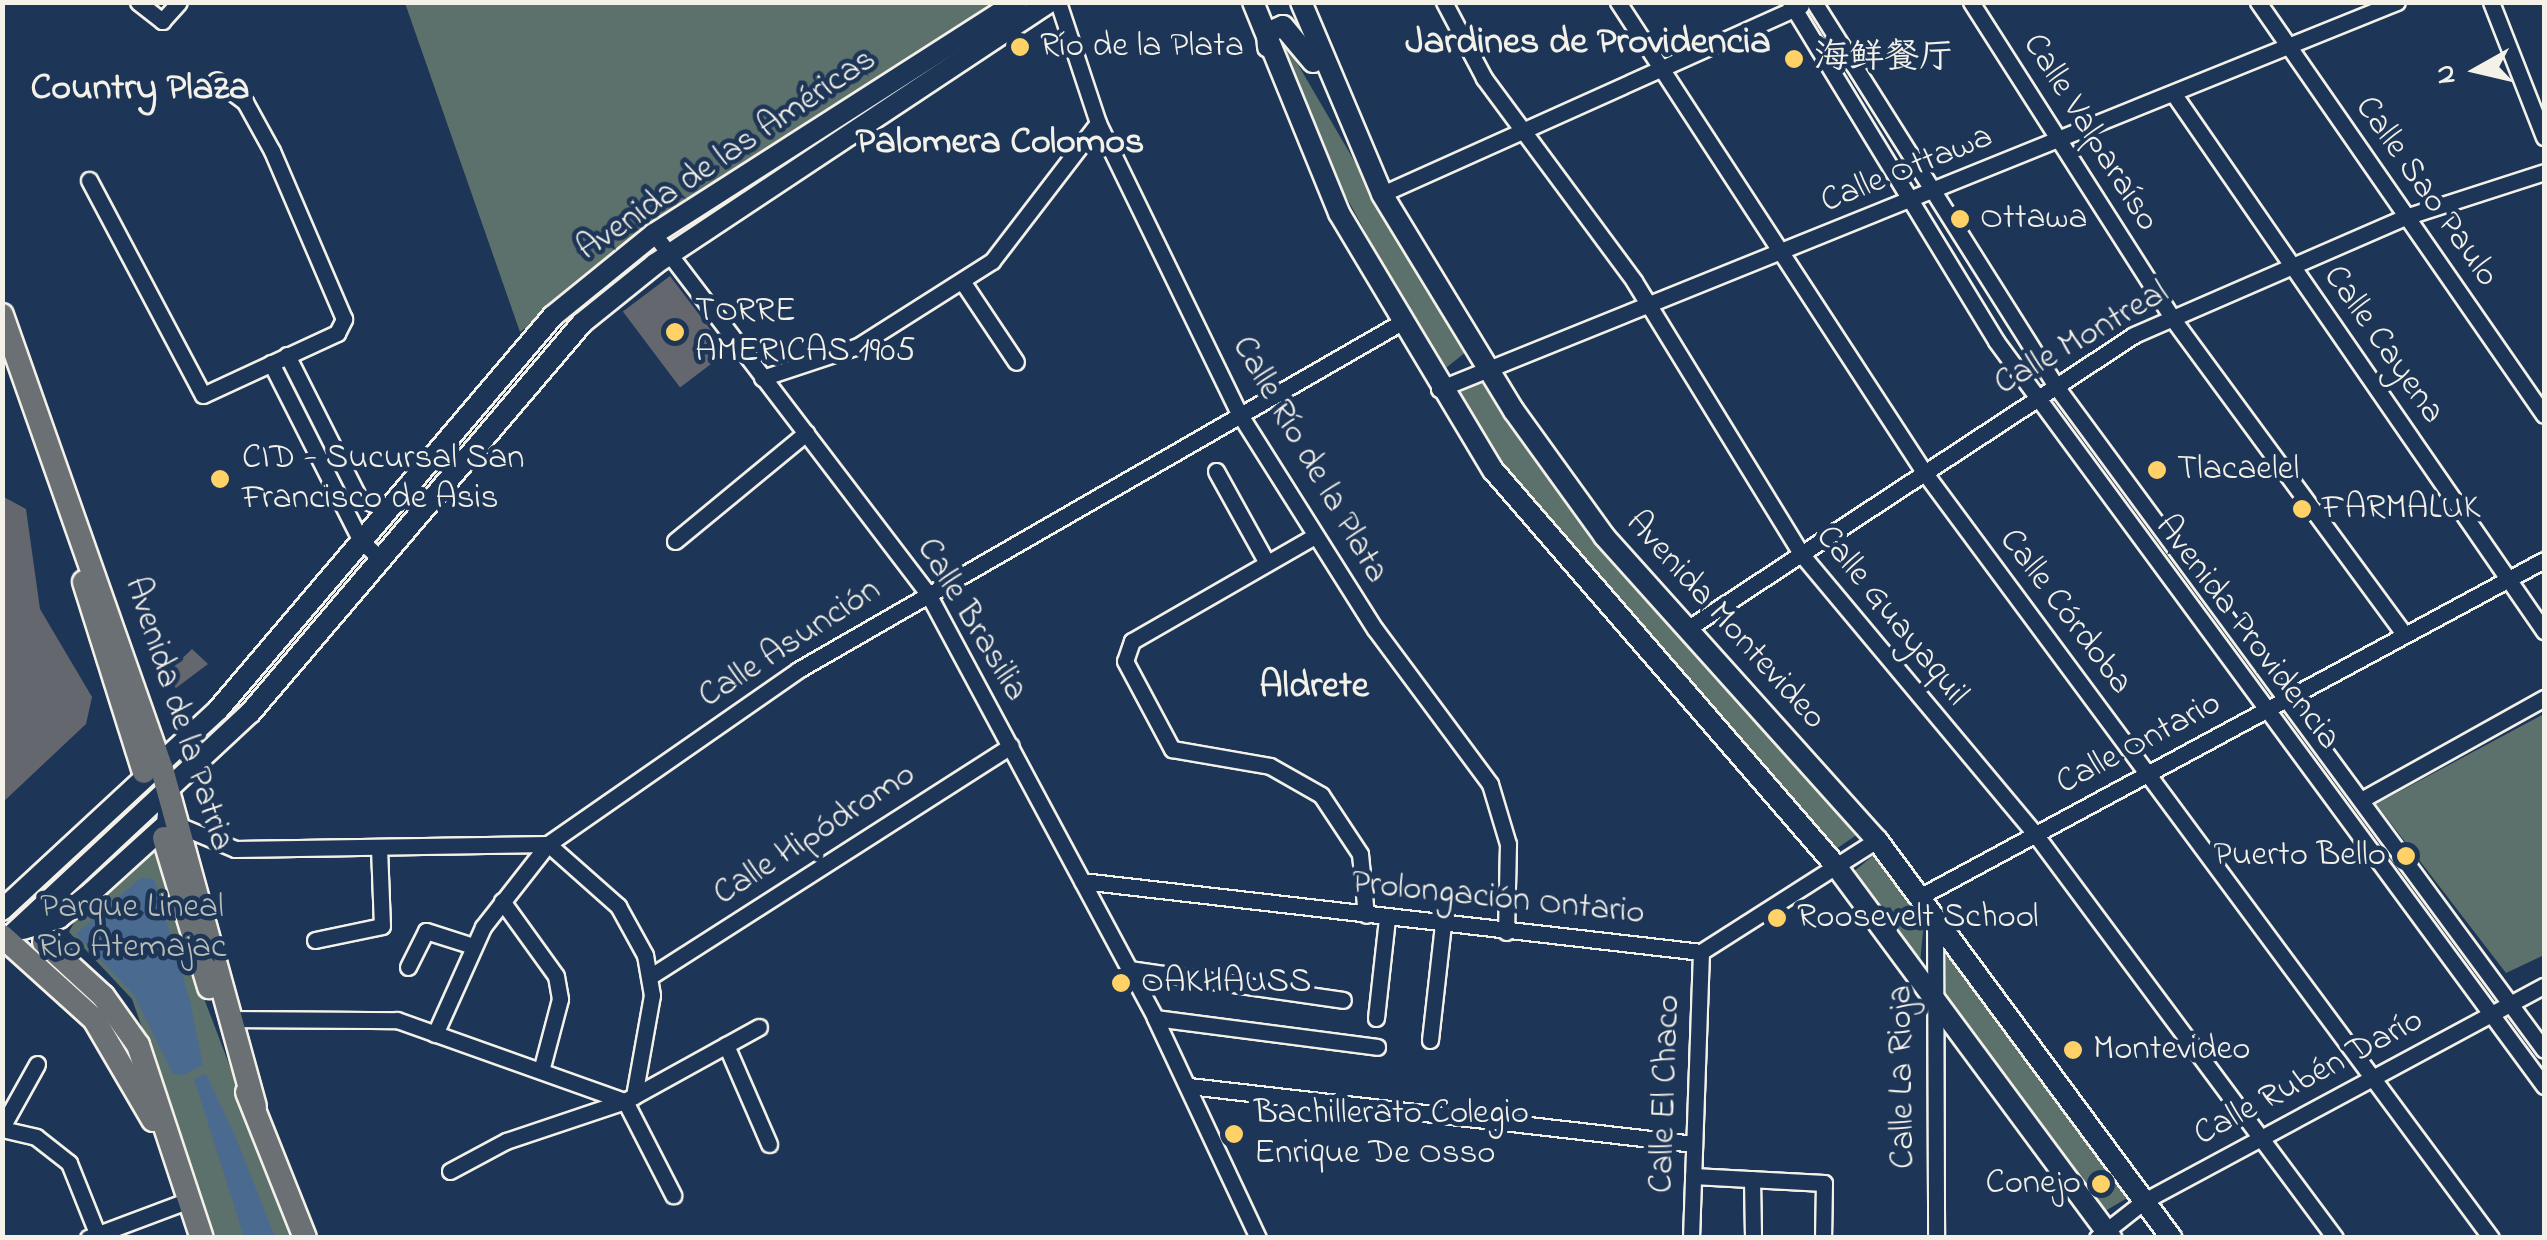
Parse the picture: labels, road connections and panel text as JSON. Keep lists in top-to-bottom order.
{
  "streets": {
    "main road": ["Avenida de la Patria"],
    "street": [
      "Calle Valparaíso",
      "Avenida de las Américas",
      "Calle Ottawa",
      "Calle Sao Paulo",
      "Calle Montreal",
      "Calle Cayena",
      "Calle Río de la Plata",
      "Calle Córdoba",
      "Calle Guayaquil",
      "Calle Brasilia",
      "Avenida Montevideo",
      "Avenida Providencia",
      "Calle Asunción",
      "Calle Ontario",
      "Calle Hipódromo",
      "Prolongación Ontario",
      "Calle La Rioja",
      "Calle Rubén Darío",
      "Calle El Chaco"
    ]
  },
  "crossings": [
    ["Calle Valparaíso", "Calle Ottawa"],
    ["Calle Valparaíso", "Calle Montreal"],
    ["Calle Valparaíso", "Calle Ontario"],
    ["Avenida de las Américas", "Calle Brasilia"],
    ["Avenida de las Américas", "Avenida de la Patria"],
    ["Calle Ottawa", "Calle Sao Paulo"],
    ["Calle Ottawa", "Calle Cayena"],
    ["Calle Ottawa", "Calle Córdoba"],
    ["Calle Ottawa", "Calle Guayaquil"],
    ["Calle Ottawa", "Avenida Montevideo"],
    ["Calle Ottawa", "Avenida Providencia"],
    ["Calle Sao Paulo", "Calle Montreal"],
    ["Calle Montreal", "Calle Cayena"],
    ["Calle Montreal", "Calle Córdoba"],
    ["Calle Montreal", "Calle Guayaquil"],
    ["Calle Montreal", "Avenida Montevideo"],
    ["Calle Montreal", "Avenida Providencia"],
    ["Calle Cayena", "Calle Ontario"],
    ["Calle Río de la Plata", "Calle Asunción"],
    ["Calle Río de la Plata", "Prolongación Ontario"],
    ["Calle Córdoba", "Calle Ontario"],
    ["Calle Córdoba", "Calle Rubén Darío"],
    ["Calle Guayaquil", "Calle Ontario"],
    ["Calle Guayaquil", "Calle Rubén Darío"],
    ["Calle Brasilia", "Calle Asunción"],
    ["Calle Brasilia", "Calle Hipódromo"],
    ["Calle Brasilia", "Prolongación Ontario"],
    ["Avenida Montevideo", "Calle Ontario"],
    ["Avenida Montevideo", "Calle La Rioja"],
    ["Avenida Montevideo", "Calle Rubén Darío"],
    ["Avenida Providencia", "Calle Ontario"],
    ["Avenida Providencia", "Calle Rubén Darío"],
    ["Prolongación Ontario", "Calle El Chaco"]
  ],
  "districts": [
    "Jardines de Providencia",
    "Country Plaza",
    "Palomera Colomos",
    "Aldrete"
  ],
  "parks": ["Parque Lineal Rio Atemajac"],
  "places": [
    "Río de la Plata",
    "海鲜餐厅",
    "Ottawa",
    "TORRE AMERICAS 1905",
    "Tlacaelel",
    "CID - Sucursal San Francisco de Asis",
    "FARMALUK",
    "Puerto Bello",
    "Roosevelt School",
    "OAKHAUSS",
    "Montevideo",
    "Bachillerato Colegio Enrique De Osso",
    "Conejo"
  ],
  "north": "left"
}
